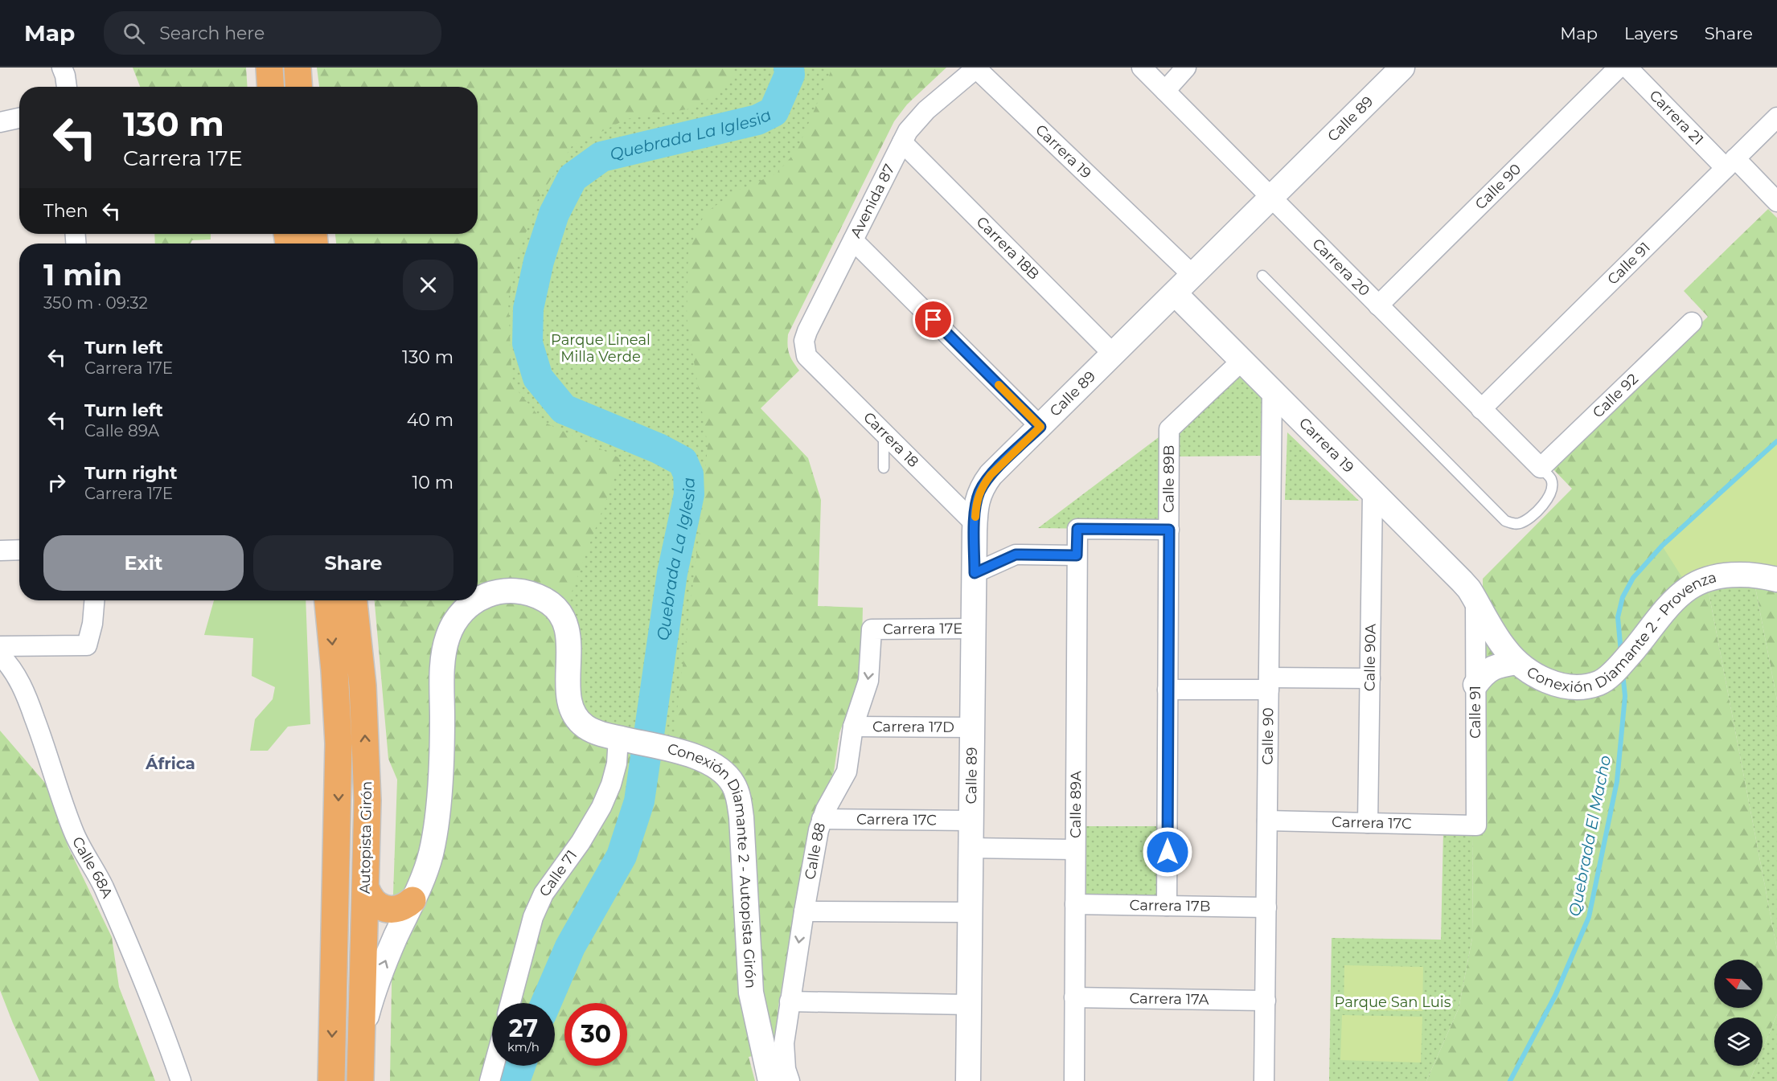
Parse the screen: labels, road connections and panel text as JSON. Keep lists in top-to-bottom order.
{
  "streets": {
    "highway": ["Autopista Girón"],
    "street": [
      "Carrera 21",
      "Calle 89",
      "Carrera 19",
      "Calle 90",
      "Avenida 87",
      "Carrera 18B",
      "Calle 91",
      "Carrera 20",
      "Calle 92",
      "Carrera 18",
      "Calle 89B",
      "Conexión Diamante 2 - Provenza",
      "Carrera 17E",
      "Calle 90A",
      "Carrera 17D",
      "Calle 89A",
      "Carrera 17C",
      "Calle 88",
      "Calle 68A",
      "Conexión Diamante 2 - Autopista Girón",
      "Calle 71",
      "Carrera 17B",
      "Carrera 17A"
    ]
  },
  "crossings": [
    ["Carrera 21", "Calle 91"],
    ["Calle 89", "Carrera 19"],
    ["Calle 89", "Carrera 18B"],
    ["Calle 89", "Carrera 20"],
    ["Calle 89", "Carrera 18"],
    ["Calle 89", "Carrera 17E"],
    ["Calle 89", "Carrera 17D"],
    ["Calle 89", "Carrera 17C"],
    ["Carrera 19", "Calle 90"],
    ["Carrera 19", "Avenida 87"],
    ["Carrera 19", "Calle 91"],
    ["Carrera 19", "Calle 89B"],
    ["Carrera 19", "Conexión Diamante 2 - Provenza"],
    ["Carrera 19", "Calle 90A"],
    ["Calle 90", "Carrera 20"],
    ["Calle 90", "Carrera 17C"],
    ["Calle 90", "Carrera 17B"],
    ["Calle 90", "Carrera 17A"],
    ["Avenida 87", "Carrera 18B"],
    ["Avenida 87", "Carrera 18"],
    ["Calle 91", "Carrera 20"],
    ["Calle 91", "Conexión Diamante 2 - Provenza"],
    ["Calle 91", "Carrera 17C"],
    ["Carrera 20", "Calle 92"],
    ["Calle 89B", "Calle 89A"],
    ["Calle 89B", "Carrera 17B"],
    ["Carrera 17E", "Calle 88"],
    ["Calle 90A", "Carrera 17C"],
    ["Carrera 17D", "Calle 88"],
    ["Calle 89A", "Carrera 17B"],
    ["Calle 89A", "Carrera 17A"],
    ["Carrera 17C", "Calle 88"],
    ["Autopista Girón", "Conexión Diamante 2 - Autopista Girón"],
    ["Conexión Diamante 2 - Autopista Girón", "Calle 71"]
  ],
  "one_way": ["Calle 88"],
  "districts": ["África"],
  "water": ["Quebrada La Iglesia", "Quebrada El Macho"],
  "parks": ["Parque Lineal Milla Verde", "Parque San Luis"],
  "north": "top left",
  "page": {
    "header": "Map",
    "search": "Search here",
    "nav": ["Map", "Layers", "Share"],
    "turn": ["130 m", "Carrera 17E"],
    "then": "Then",
    "heading": ["1 min", "350 m · 09:32"],
    "list": [
      {
        "name": "Turn left",
        "note": "Carrera 17E",
        "value": "130 m"
      },
      {
        "name": "Turn left",
        "note": "Calle 89A",
        "value": "40 m"
      },
      {
        "name": "Turn right",
        "note": "Carrera 17E",
        "value": "10 m"
      }
    ],
    "buttons": ["Exit", "Share"],
    "speed": "27 km/h",
    "limit": "30"
  }
}
